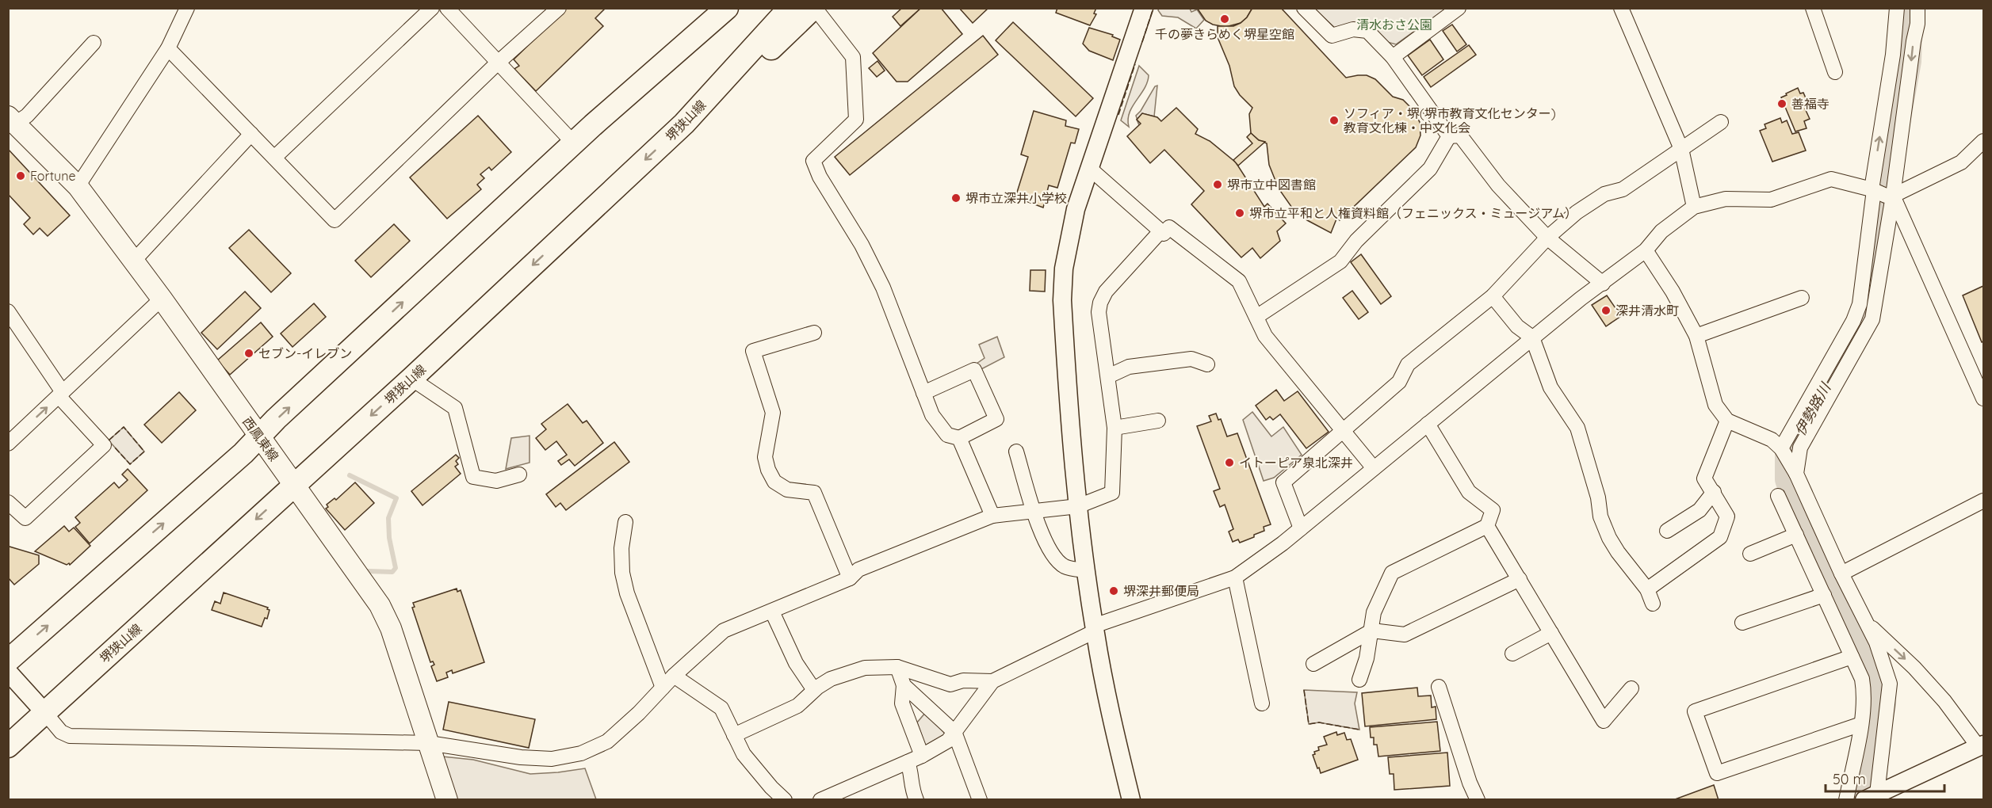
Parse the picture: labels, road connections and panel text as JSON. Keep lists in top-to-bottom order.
{
  "streets": {
    "main road": ["堺狭山線", "西鳳東線"]
  },
  "crossings": [
    ["堺狭山線", "西鳳東線"]
  ],
  "water": ["伊勢路川"],
  "parks": ["清水おさ公園"],
  "places": [
    "千の夢きらめく堺星空館",
    "善福寺",
    "ソフィア・堺(堺市教育文化センター) 教育文化棟・中文化会",
    "Fortune",
    "堺市立中図書館",
    "堺市立深井小学校",
    "堺市立平和と人権資料館（フェニックス・ミュージアム）",
    "深井清水町",
    "セブン-イレブン",
    "イトーピア泉北深井",
    "堺深井郵便局"
  ],
  "scale_bar": "50 m"
}
